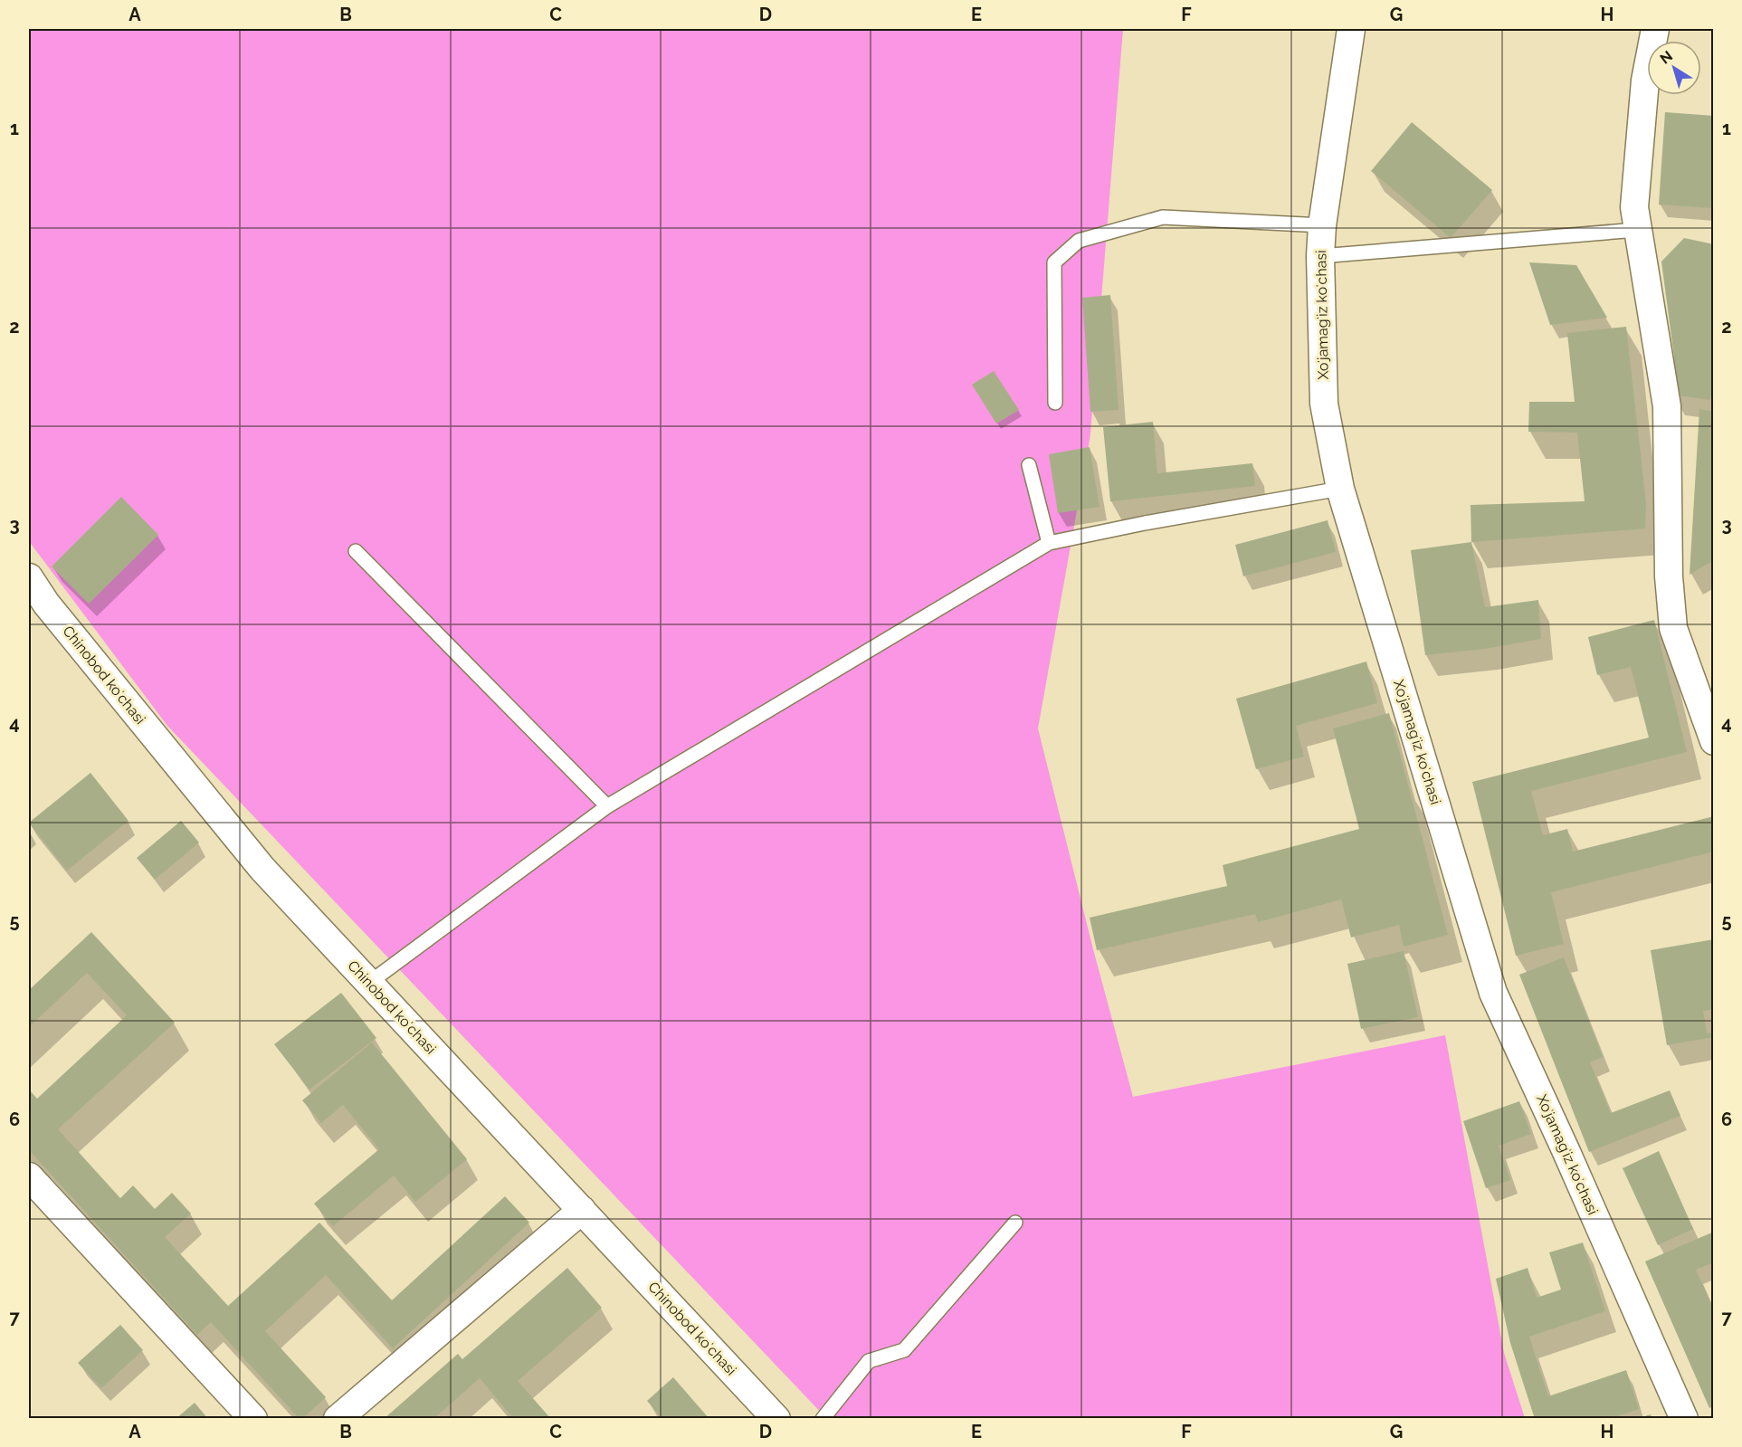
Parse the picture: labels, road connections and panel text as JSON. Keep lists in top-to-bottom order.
{
  "streets": {
    "street": ["Xoʻjamagʻiz koʻchasi", "Chinobod koʻchasi"]
  },
  "north": "top left",
  "grid": {
    "columns": [
      "A",
      "B",
      "C",
      "D",
      "E",
      "F",
      "G",
      "H"
    ],
    "rows": [
      "1",
      "2",
      "3",
      "4",
      "5",
      "6",
      "7"
    ]
  }
}
